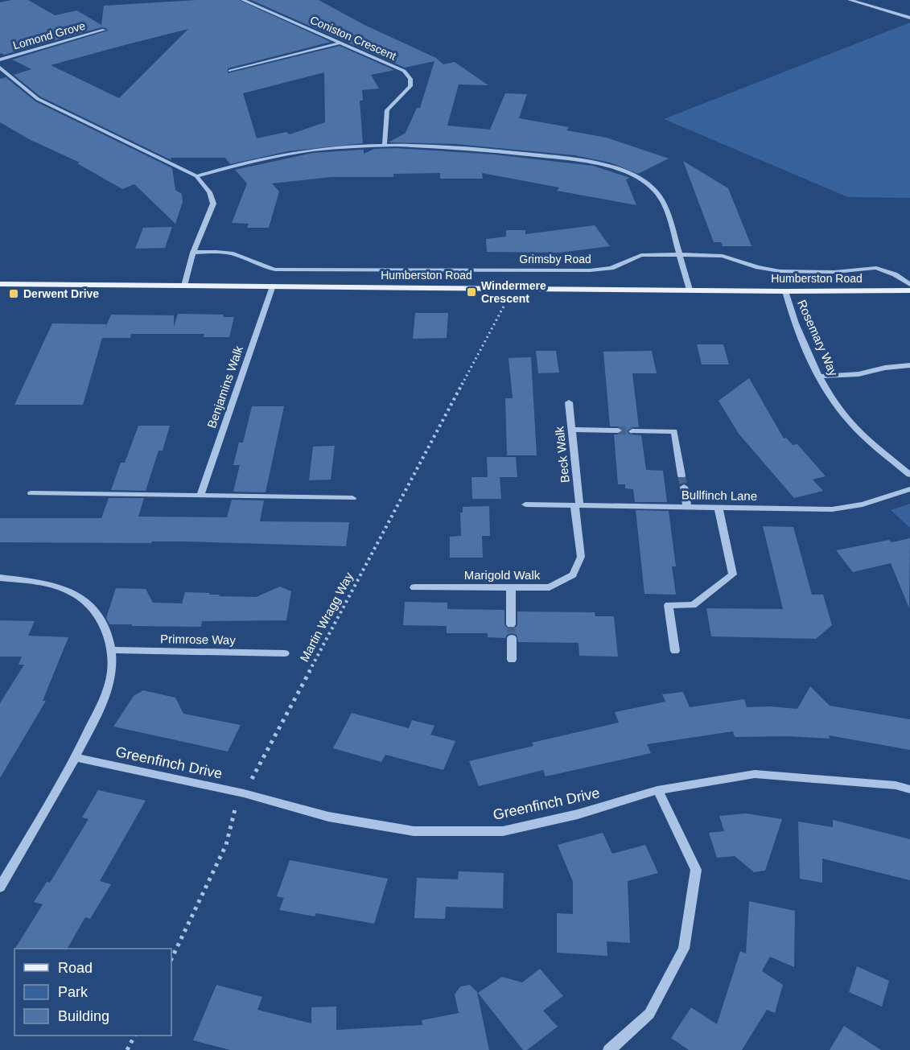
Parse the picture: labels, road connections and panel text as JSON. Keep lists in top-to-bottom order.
{
  "streets": {
    "main road": ["Humberston Road"],
    "street": [
      "Lomond Grove",
      "Coniston Crescent",
      "Grimsby Road",
      "Rosemary Way",
      "Benjamins Walk",
      "Beck Walk",
      "Bullfinch Lane",
      "Marigold Walk",
      "Primrose Way",
      "Greenfinch Drive"
    ],
    "path": ["Martin Wragg Way"]
  },
  "crossings": [
    ["Humberston Road", "Rosemary Way"],
    ["Humberston Road", "Benjamins Walk"],
    ["Humberston Road", "Martin Wragg Way"],
    ["Beck Walk", "Bullfinch Lane"],
    ["Beck Walk", "Marigold Walk"],
    ["Bullfinch Lane", "Marigold Walk"],
    ["Martin Wragg Way", "Greenfinch Drive"]
  ],
  "places": {
    "transit": ["Windermere Crescent", "Derwent Drive"]
  },
  "legend": ["Road", "Park", "Building"]
}
